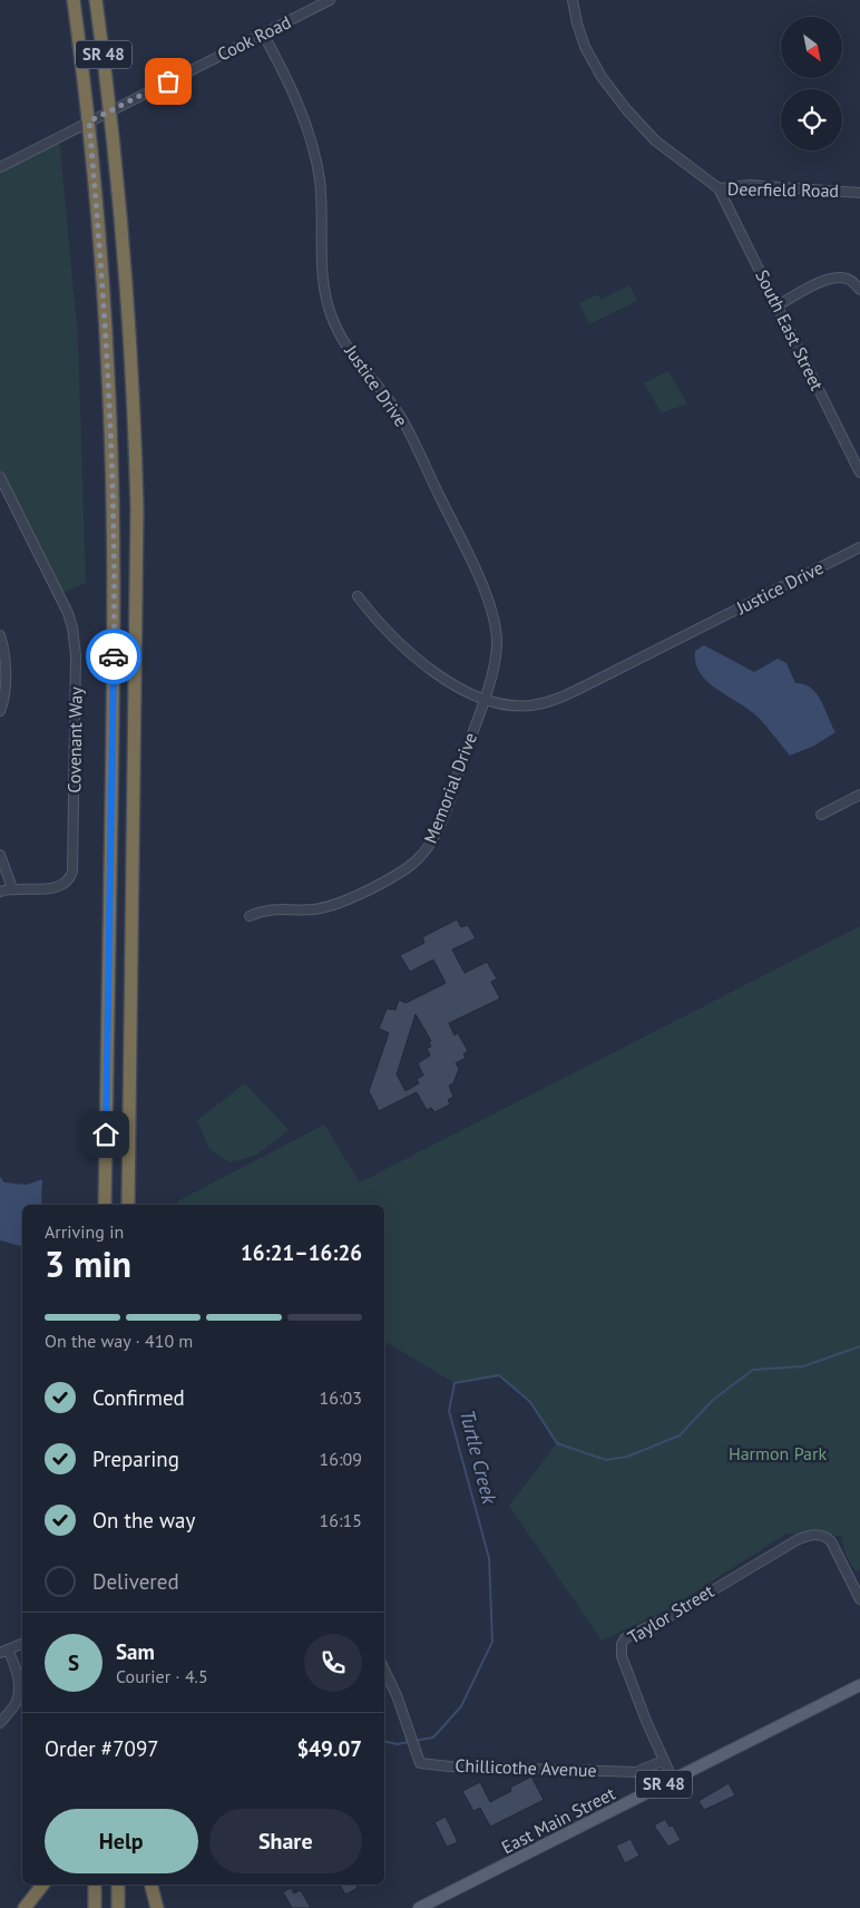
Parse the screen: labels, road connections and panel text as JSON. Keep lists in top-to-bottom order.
{
  "streets": {
    "highway": ["SR 48"],
    "main road": ["East Main Street"],
    "street": [
      "Cook Road",
      "Deerfield Road",
      "South East Street",
      "Justice Drive",
      "Covenant Way",
      "Memorial Drive",
      "Taylor Street",
      "Chillicothe Avenue"
    ]
  },
  "crossings": [
    ["Cook Road", "SR 48"],
    ["Cook Road", "Justice Drive"],
    ["Deerfield Road", "South East Street"],
    ["Justice Drive", "Memorial Drive"],
    ["Taylor Street", "Chillicothe Avenue"],
    ["Taylor Street", "East Main Street"]
  ],
  "water": ["Turtle Creek"],
  "parks": ["Harmon Park"],
  "north": "bottom right",
  "page": {
    "heading": ["3 min", "Arriving in", "16:21–16:26"],
    "panel": [
      "Sam",
      "Courier · 4.5",
      "Order #7097",
      "$49.07"
    ],
    "bar": "On the way · 410 m",
    "list": [
      ["Confirmed", "16:03"],
      ["Preparing", "16:09"],
      ["On the way", "16:15"],
      "Delivered"
    ],
    "round": "S",
    "buttons": ["Help", "Share"]
  }
}
